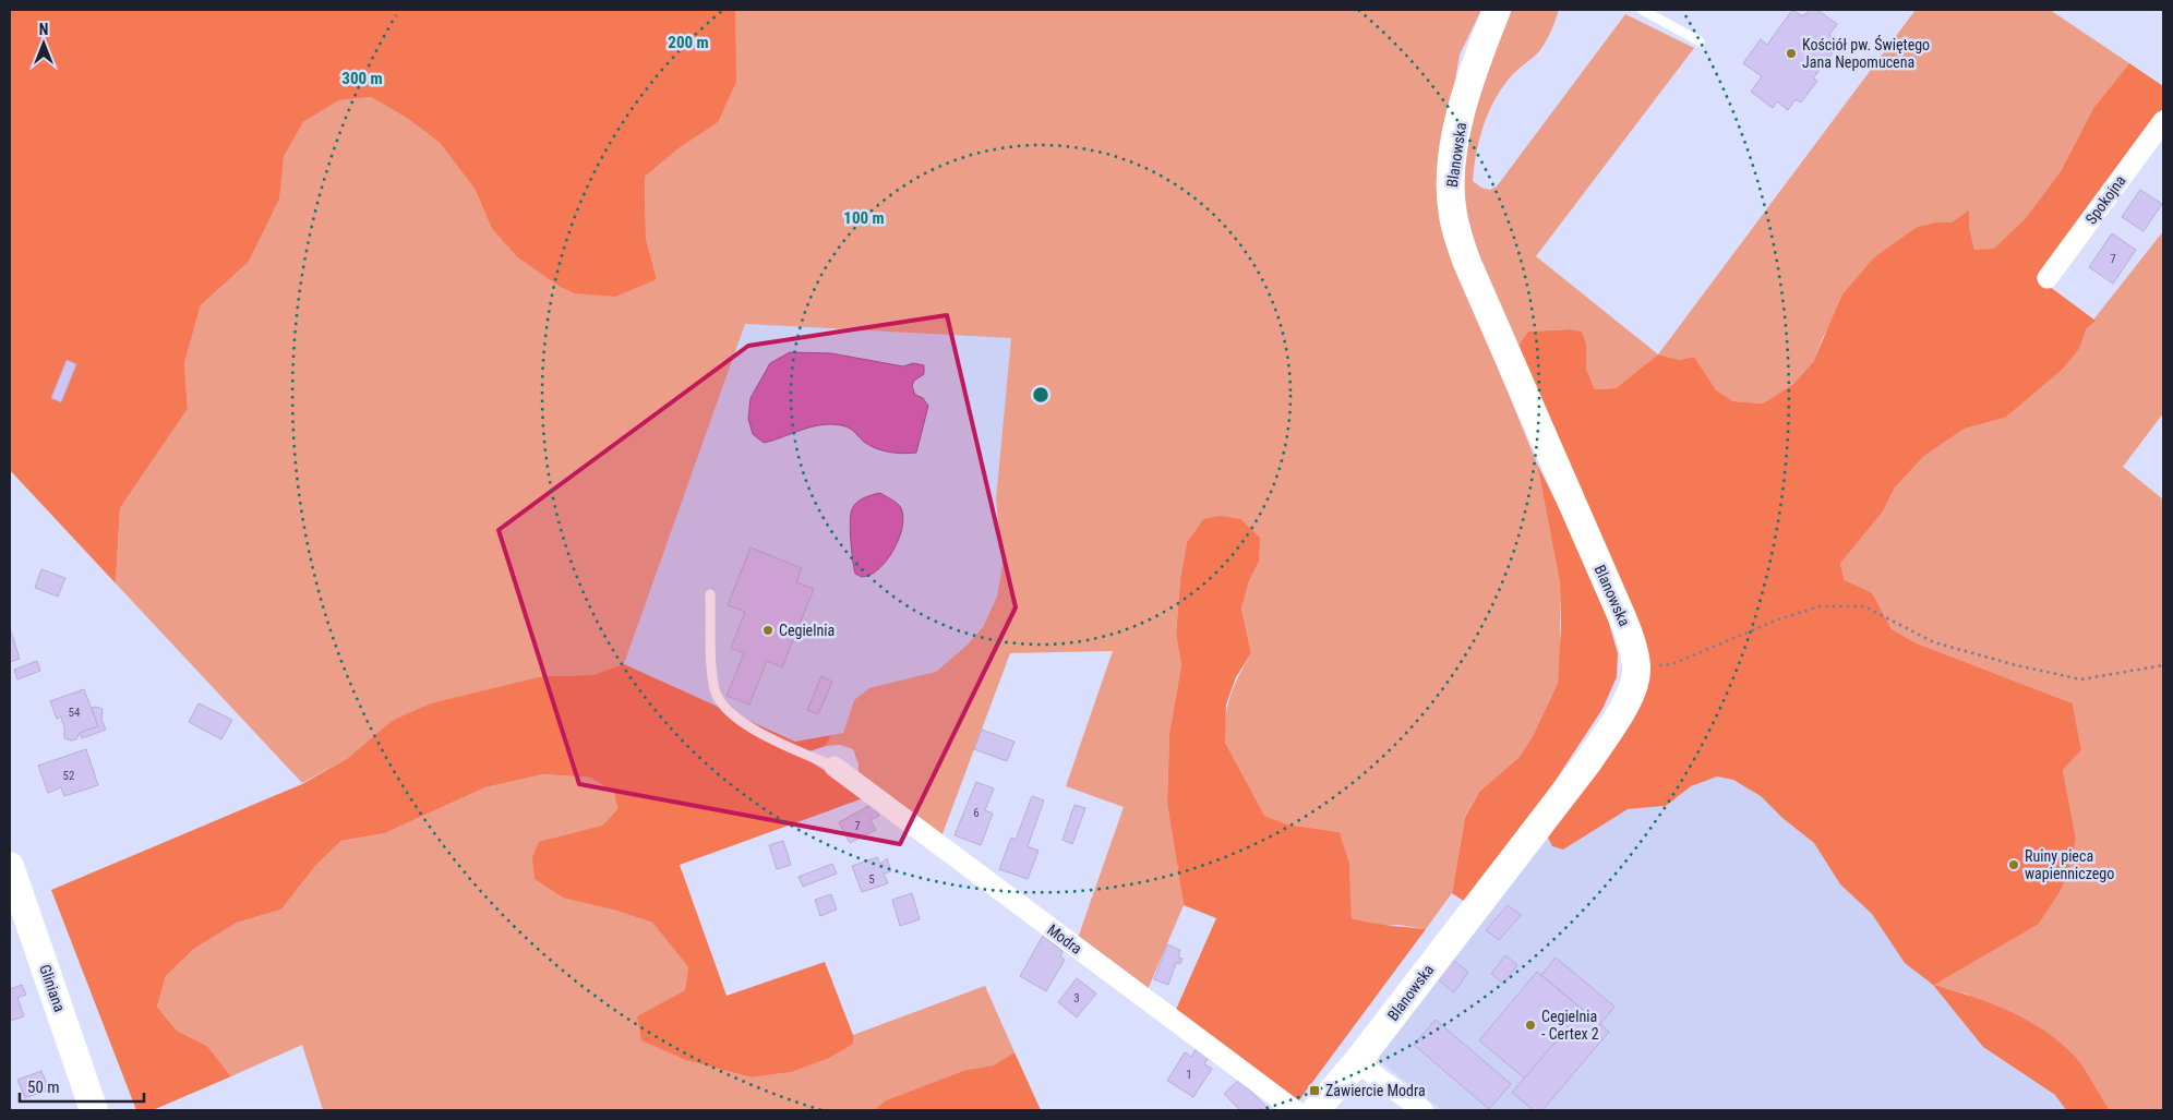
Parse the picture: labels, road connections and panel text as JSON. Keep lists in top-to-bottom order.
{
  "streets": {
    "street": [
      "Blanowska",
      "Spokojna",
      "Modra",
      "Gliniana"
    ]
  },
  "places": {
    "other": [
      "Kościół pw. Świętego Jana Nepomucena",
      "Cegielnia",
      "Ruiny pieca wapienniczego",
      "Cegielnia - Certex 2"
    ],
    "transit": ["Zawiercie Modra"]
  },
  "house_numbers": [
    "7",
    "54",
    "52",
    "6",
    "7",
    "5",
    "3",
    "1"
  ],
  "scale_bar": "50 m",
  "north": "top",
  "rings": ["200 m", "300 m", "100 m"]
}
